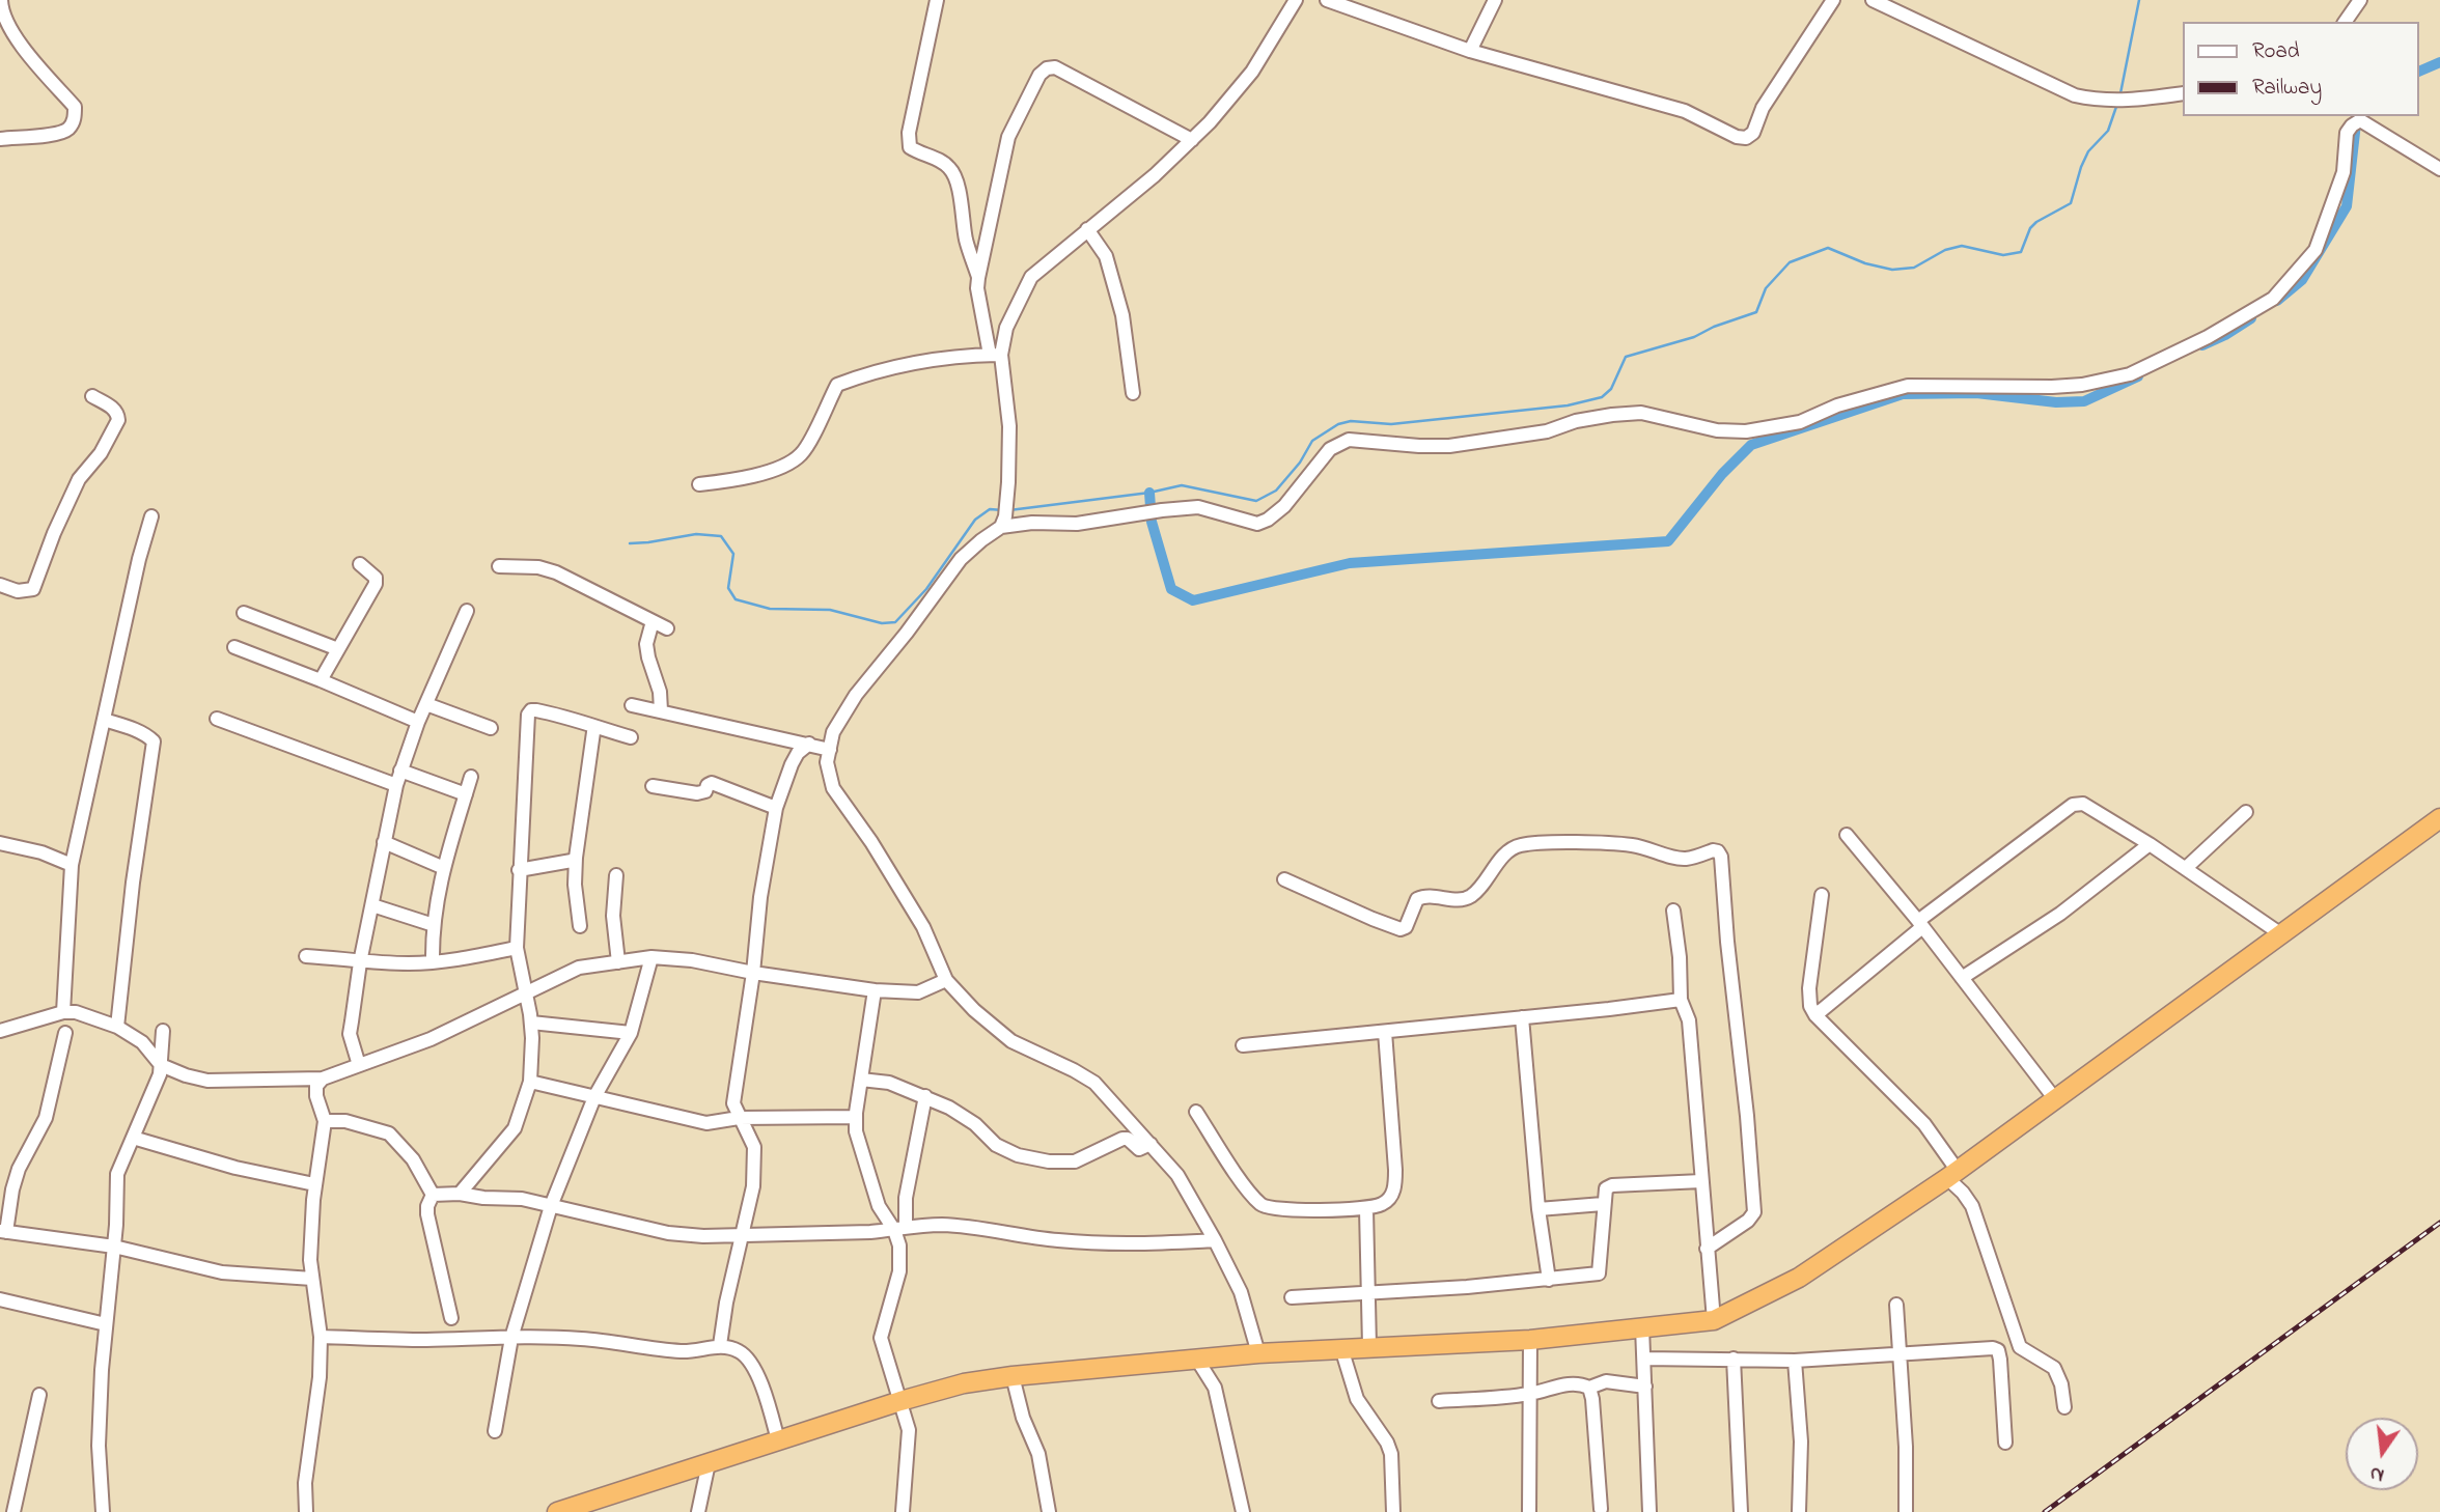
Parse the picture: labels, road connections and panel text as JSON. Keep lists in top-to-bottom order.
{
  "legend": ["Road", "Railway"],
  "north": "bottom"
}
